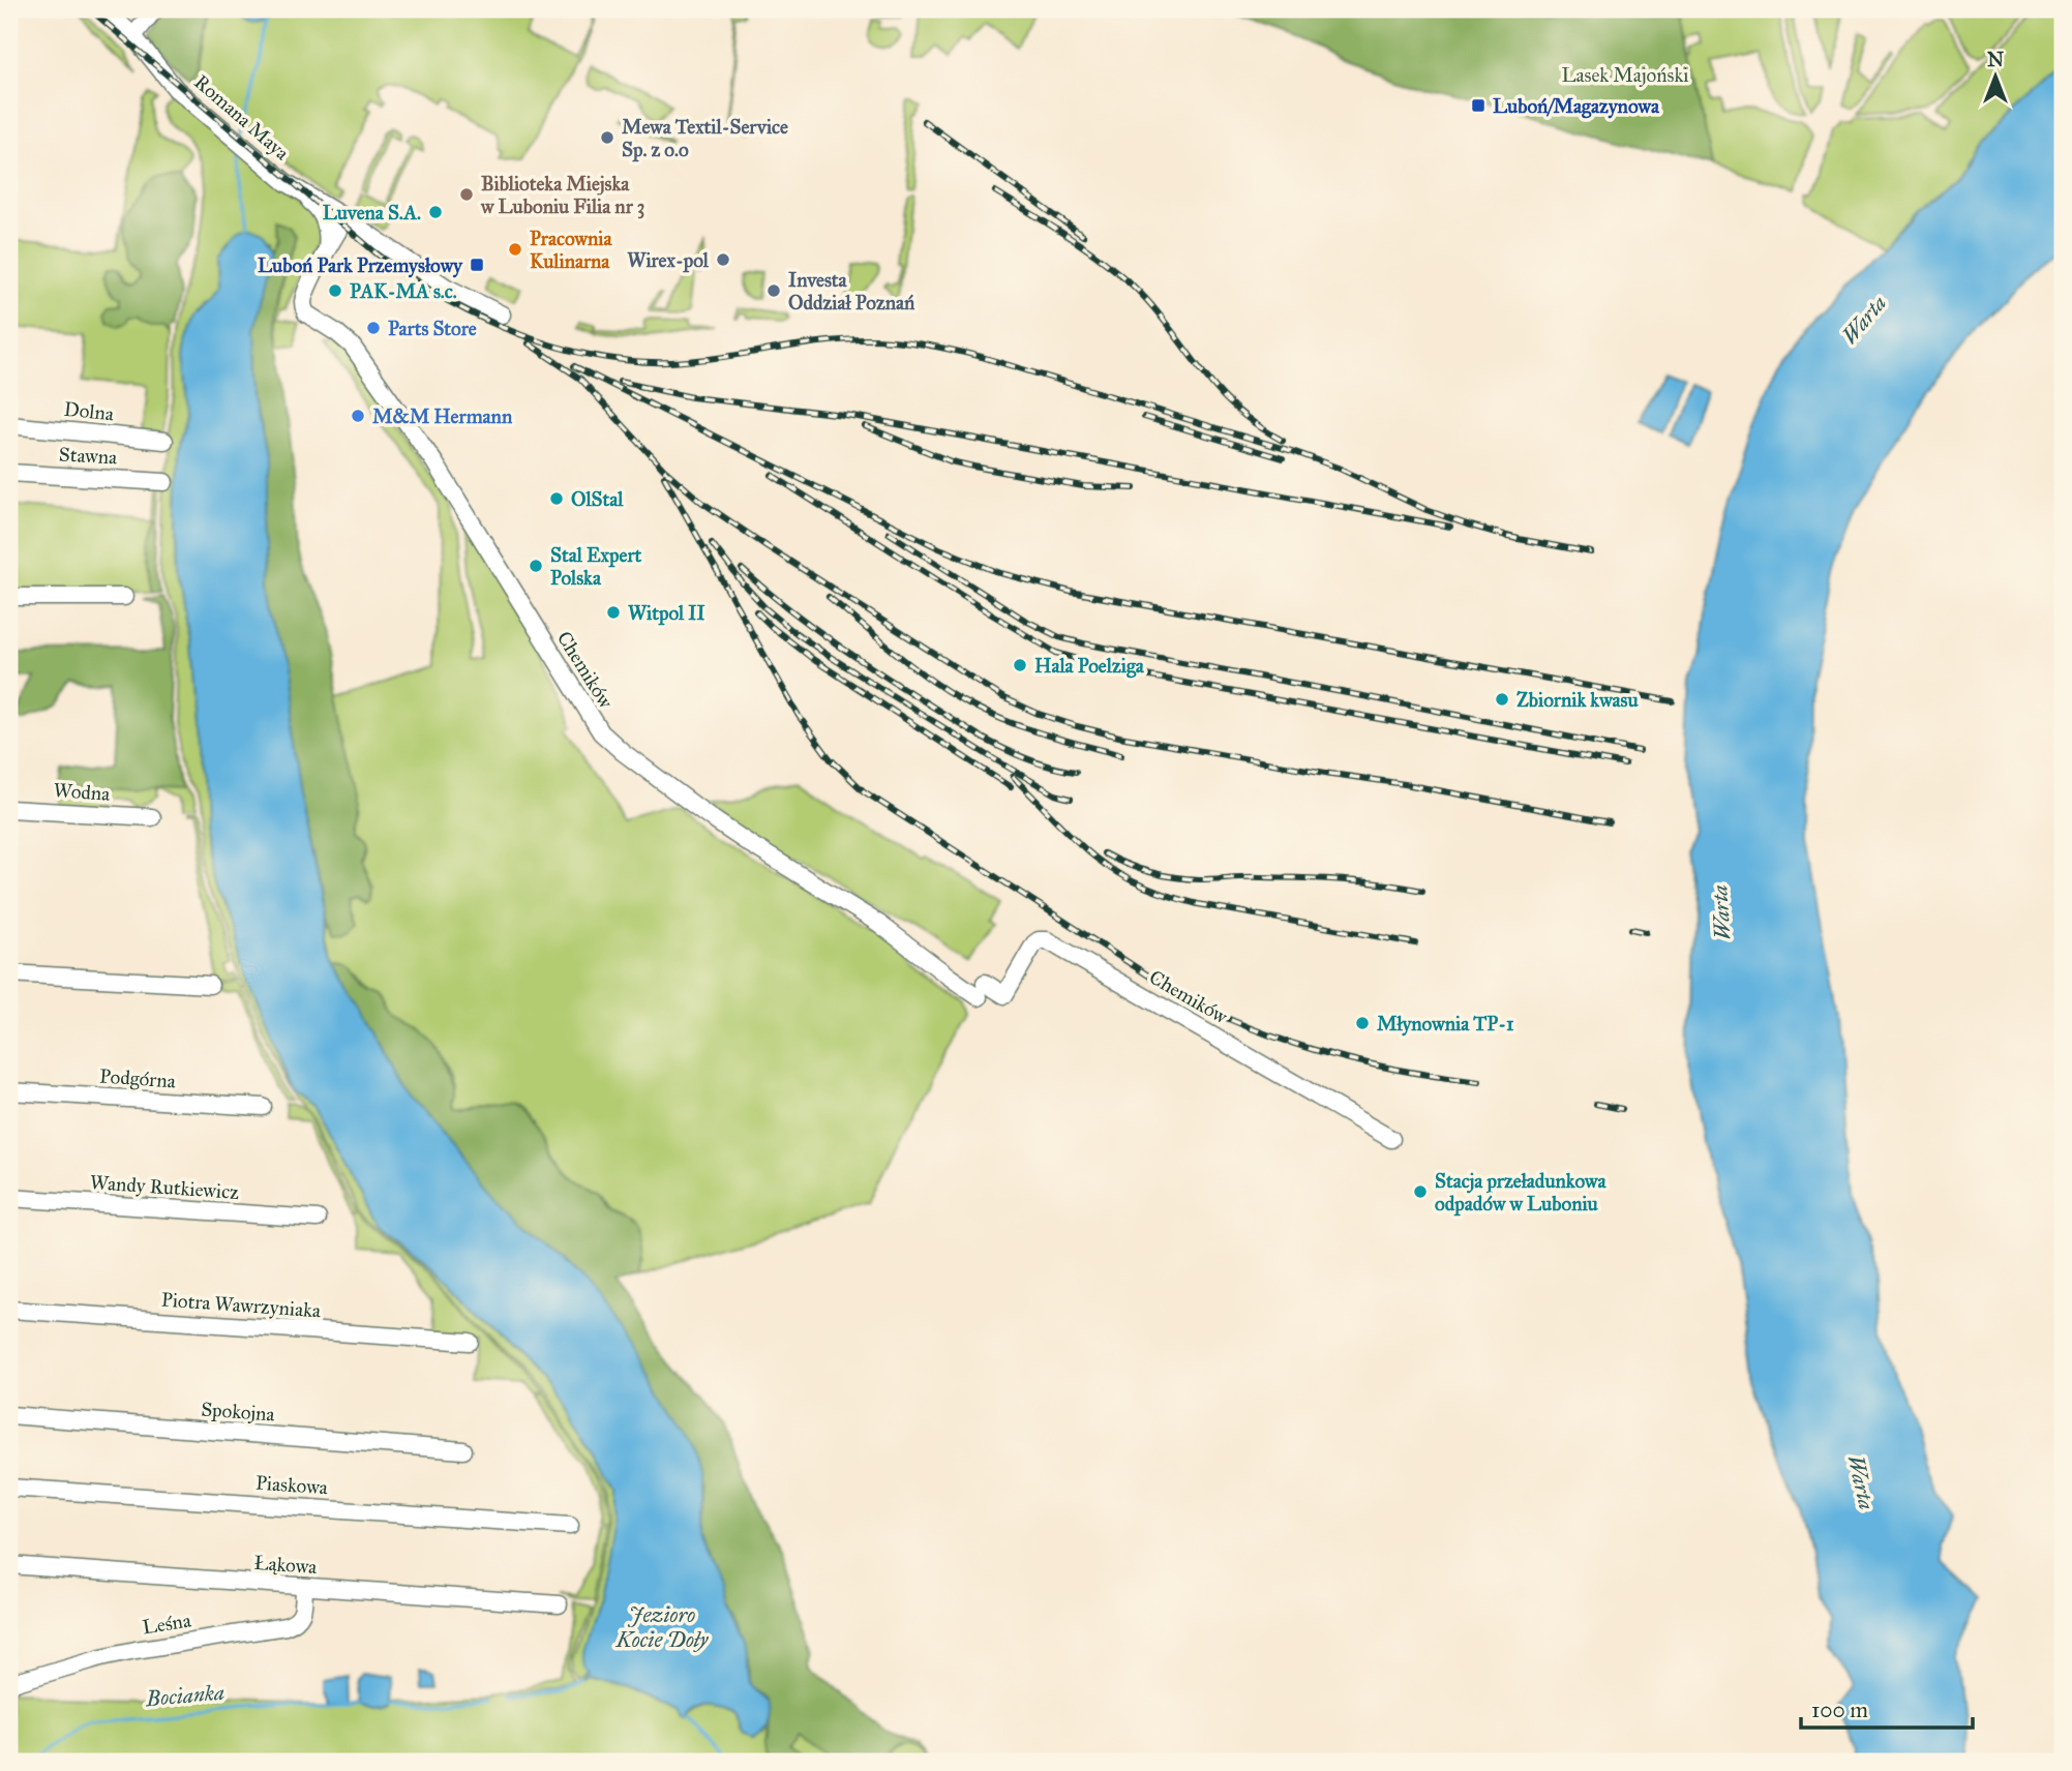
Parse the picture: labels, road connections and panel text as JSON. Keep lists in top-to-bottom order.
{
  "streets": {
    "street": [
      "Romana Maya",
      "Dolna",
      "Stawna",
      "Chemików",
      "Wodna",
      "Podgórna",
      "Wandy Rutkiewicz",
      "Piotra Wawrzyniaka",
      "Spokojna",
      "Piaskowa",
      "Łąkowa",
      "Leśna"
    ]
  },
  "crossings": [
    ["Romana Maya", "Chemików"],
    ["Łąkowa", "Leśna"]
  ],
  "water": ["Warta", "Jezioro Kocie Doły", "Bocianka"],
  "parks": ["Lasek Majoński"],
  "places": {
    "transit": ["Luboń/Magazynowa", "Luboń Park Przemysłowy"],
    "other": [
      "Mewa Textil-Service Sp. z o.o",
      "Biblioteka Miejska w Luboniu Filia nr 3",
      "Luvena S.A.",
      "Pracownia Kulinarna",
      "Wirex-pol",
      "PAK-MA s.c.",
      "Investa Oddział Poznań",
      "Parts Store",
      "M&M Hermann",
      "OlStal",
      "Stal Expert Polska",
      "Witpol II",
      "Hala Poelziga",
      "Zbiornik kwasu",
      "Młynownia TP-1",
      "Stacja przeładunkowa odpadów w Luboniu"
    ]
  },
  "scale_bar": "100 m",
  "north": "top"
}
